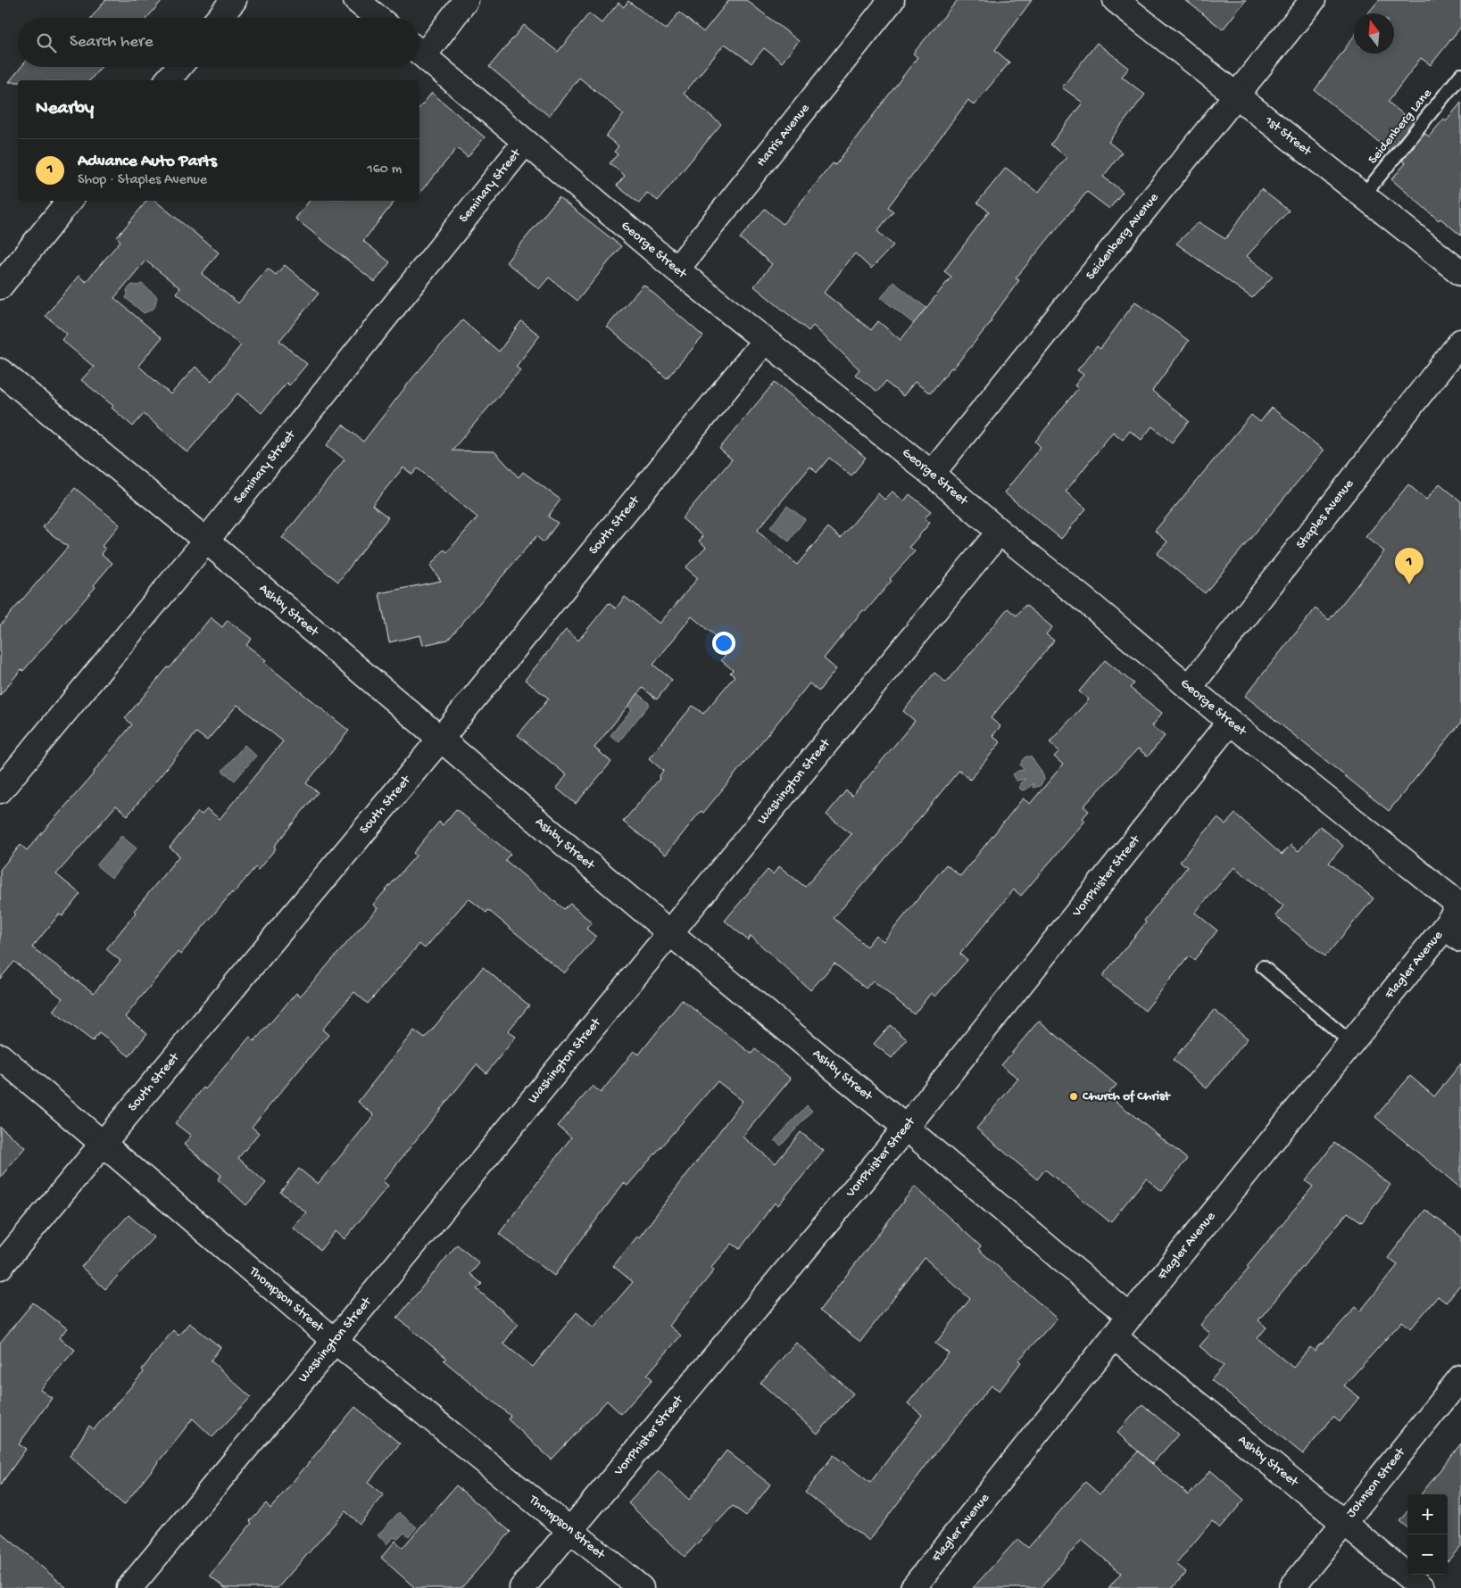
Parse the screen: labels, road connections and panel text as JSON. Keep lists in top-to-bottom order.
{
  "streets": {
    "street": [
      "Harris Avenue",
      "1st Street",
      "Seminary Street",
      "Seidenberg Avenue",
      "George Street",
      "Staples Avenue",
      "South Street",
      "Ashby Street",
      "Washington Street",
      "VonPhister Street",
      "Flagler Avenue",
      "Thompson Street",
      "Johnson Street"
    ],
    "lane": ["Seidenberg Lane"]
  },
  "crossings": [
    ["Seidenberg Lane", "1st Street"],
    ["Harris Avenue", "George Street"],
    ["1st Street", "Seidenberg Avenue"],
    ["Seminary Street", "George Street"],
    ["Seminary Street", "Ashby Street"],
    ["Seidenberg Avenue", "George Street"],
    ["George Street", "Staples Avenue"],
    ["George Street", "South Street"],
    ["George Street", "Washington Street"],
    ["George Street", "VonPhister Street"],
    ["George Street", "Flagler Avenue"],
    ["South Street", "Ashby Street"],
    ["South Street", "Thompson Street"],
    ["Ashby Street", "Washington Street"],
    ["Ashby Street", "VonPhister Street"],
    ["Ashby Street", "Flagler Avenue"],
    ["Ashby Street", "Johnson Street"],
    ["Washington Street", "Thompson Street"],
    ["VonPhister Street", "Thompson Street"]
  ],
  "places": ["Church of Christ"],
  "north": "top",
  "page": {
    "search": "Search here",
    "heading": "Nearby",
    "list": [
      {
        "mark": "1",
        "name": "Advance Auto Parts",
        "note": "Shop · Staples Avenue",
        "value": "160 m"
      }
    ],
    "pins": "1",
    "map_buttons": ["+", "−"]
  }
}
